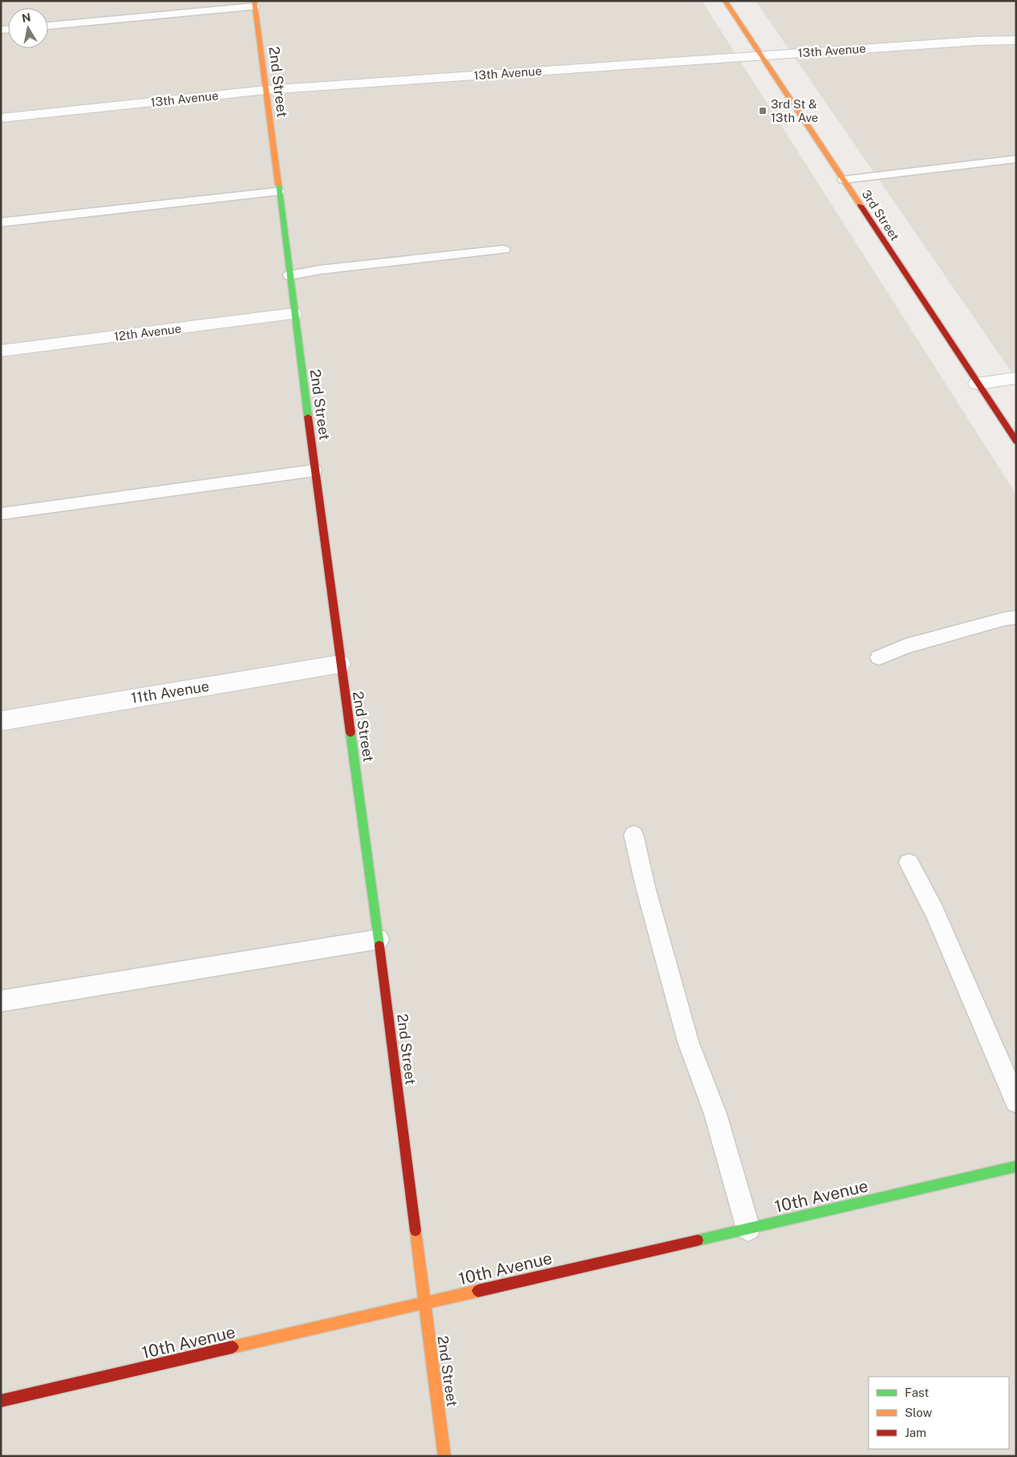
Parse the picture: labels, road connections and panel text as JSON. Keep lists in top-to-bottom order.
{
  "streets": {
    "street": [
      "13th Avenue",
      "2nd Street",
      "3rd Street",
      "12th Avenue",
      "11th Avenue",
      "10th Avenue"
    ]
  },
  "crossings": [
    ["13th Avenue", "2nd Street"],
    ["13th Avenue", "3rd Street"],
    ["2nd Street", "12th Avenue"],
    ["2nd Street", "11th Avenue"],
    ["2nd Street", "10th Avenue"]
  ],
  "places": {
    "transit": ["3rd St & 13th Ave"]
  },
  "legend": ["Fast", "Slow", "Jam"],
  "north": "top"
}
